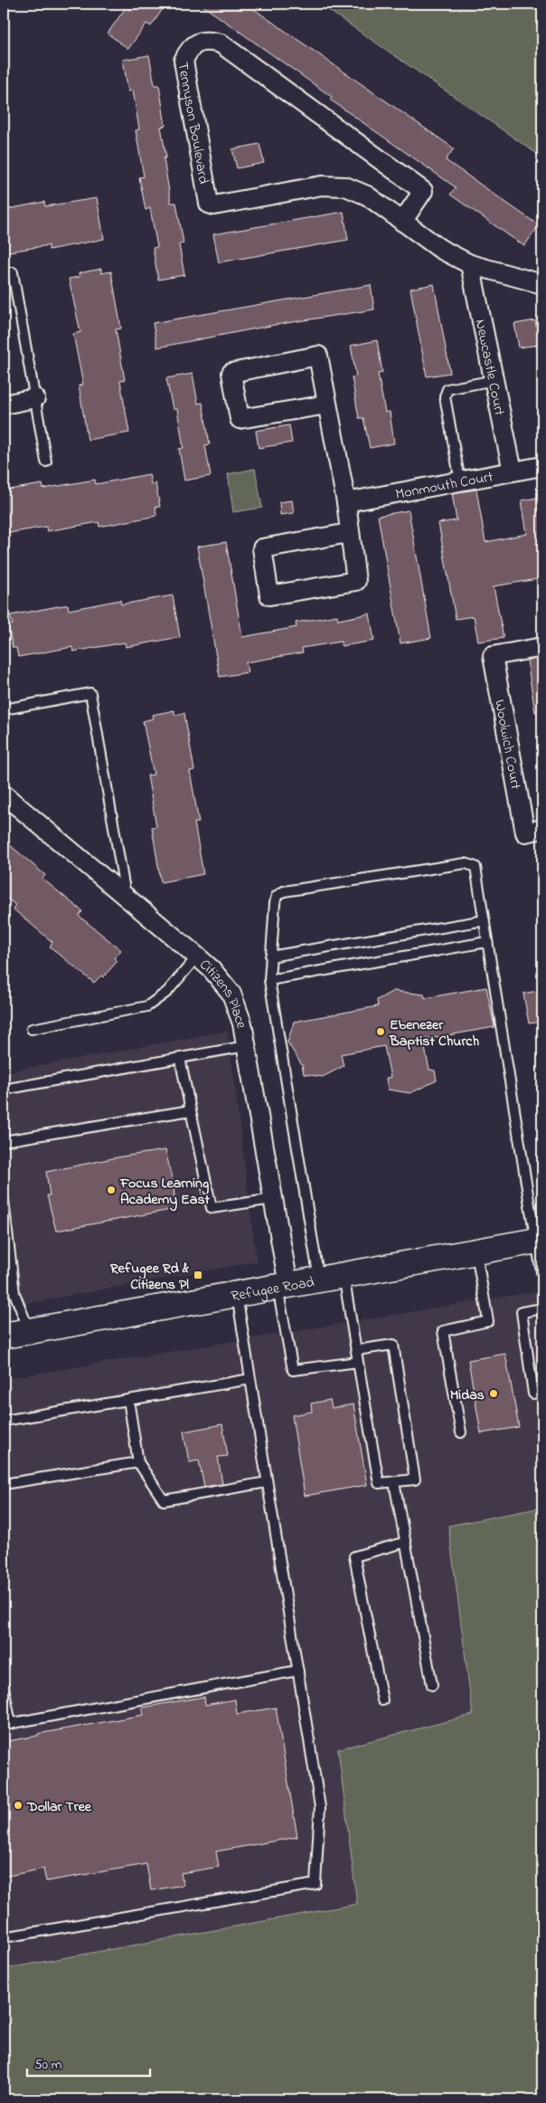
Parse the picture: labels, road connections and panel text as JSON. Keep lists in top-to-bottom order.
{
  "streets": {
    "main road": ["Refugee Road"],
    "street": [
      "Tennyson Boulevard",
      "Newcastle Court",
      "Monmouth Court",
      "Woolwich Court",
      "Citizens Place"
    ]
  },
  "crossings": [
    ["Tennyson Boulevard", "Newcastle Court"],
    ["Newcastle Court", "Monmouth Court"],
    ["Citizens Place", "Refugee Road"]
  ],
  "places": {
    "other": [
      "Ebenezer Baptist Church",
      "Focus Learning Academy East",
      "Midas",
      "Dollar Tree"
    ],
    "transit": ["Refugee Rd & Citizens Pl"]
  },
  "scale_bar": "50 m"
}
